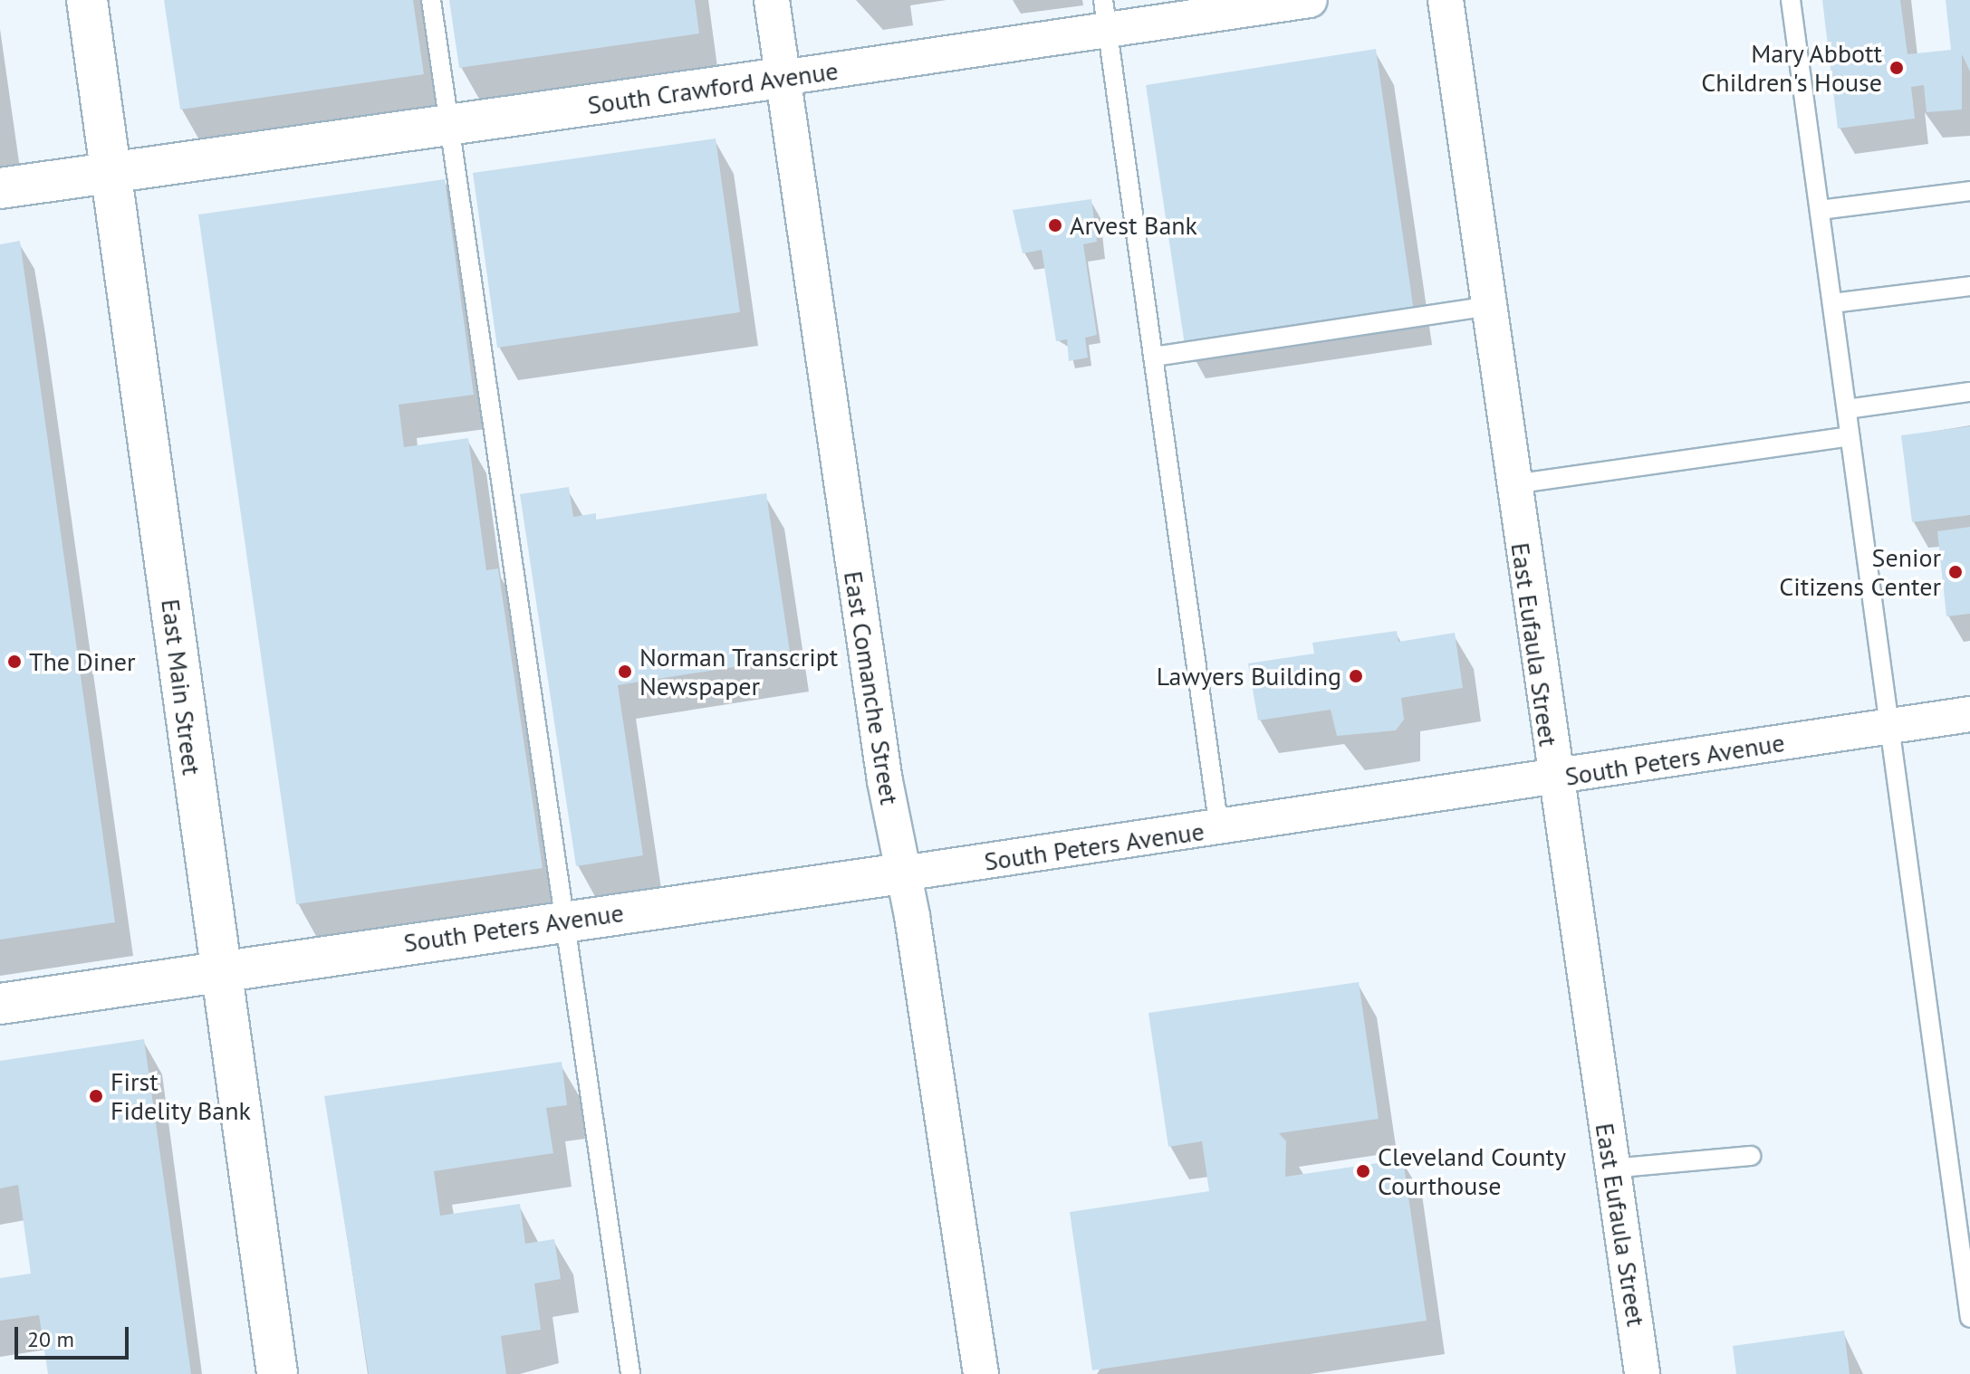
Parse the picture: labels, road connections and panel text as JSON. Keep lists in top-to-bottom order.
{
  "streets": {
    "street": [
      "South Crawford Avenue",
      "East Eufaula Street",
      "East Main Street",
      "East Comanche Street",
      "South Peters Avenue"
    ]
  },
  "crossings": [
    ["South Crawford Avenue", "East Main Street"],
    ["South Crawford Avenue", "East Comanche Street"],
    ["East Eufaula Street", "South Peters Avenue"],
    ["East Main Street", "South Peters Avenue"],
    ["East Comanche Street", "South Peters Avenue"]
  ],
  "places": [
    "Mary Abbott Children's House",
    "Arvest Bank",
    "Senior Citizens Center",
    "The Diner",
    "Norman Transcript Newspaper",
    "Lawyers Building",
    "First Fidelity Bank",
    "Cleveland County Courthouse"
  ],
  "scale_bar": "20 m"
}
